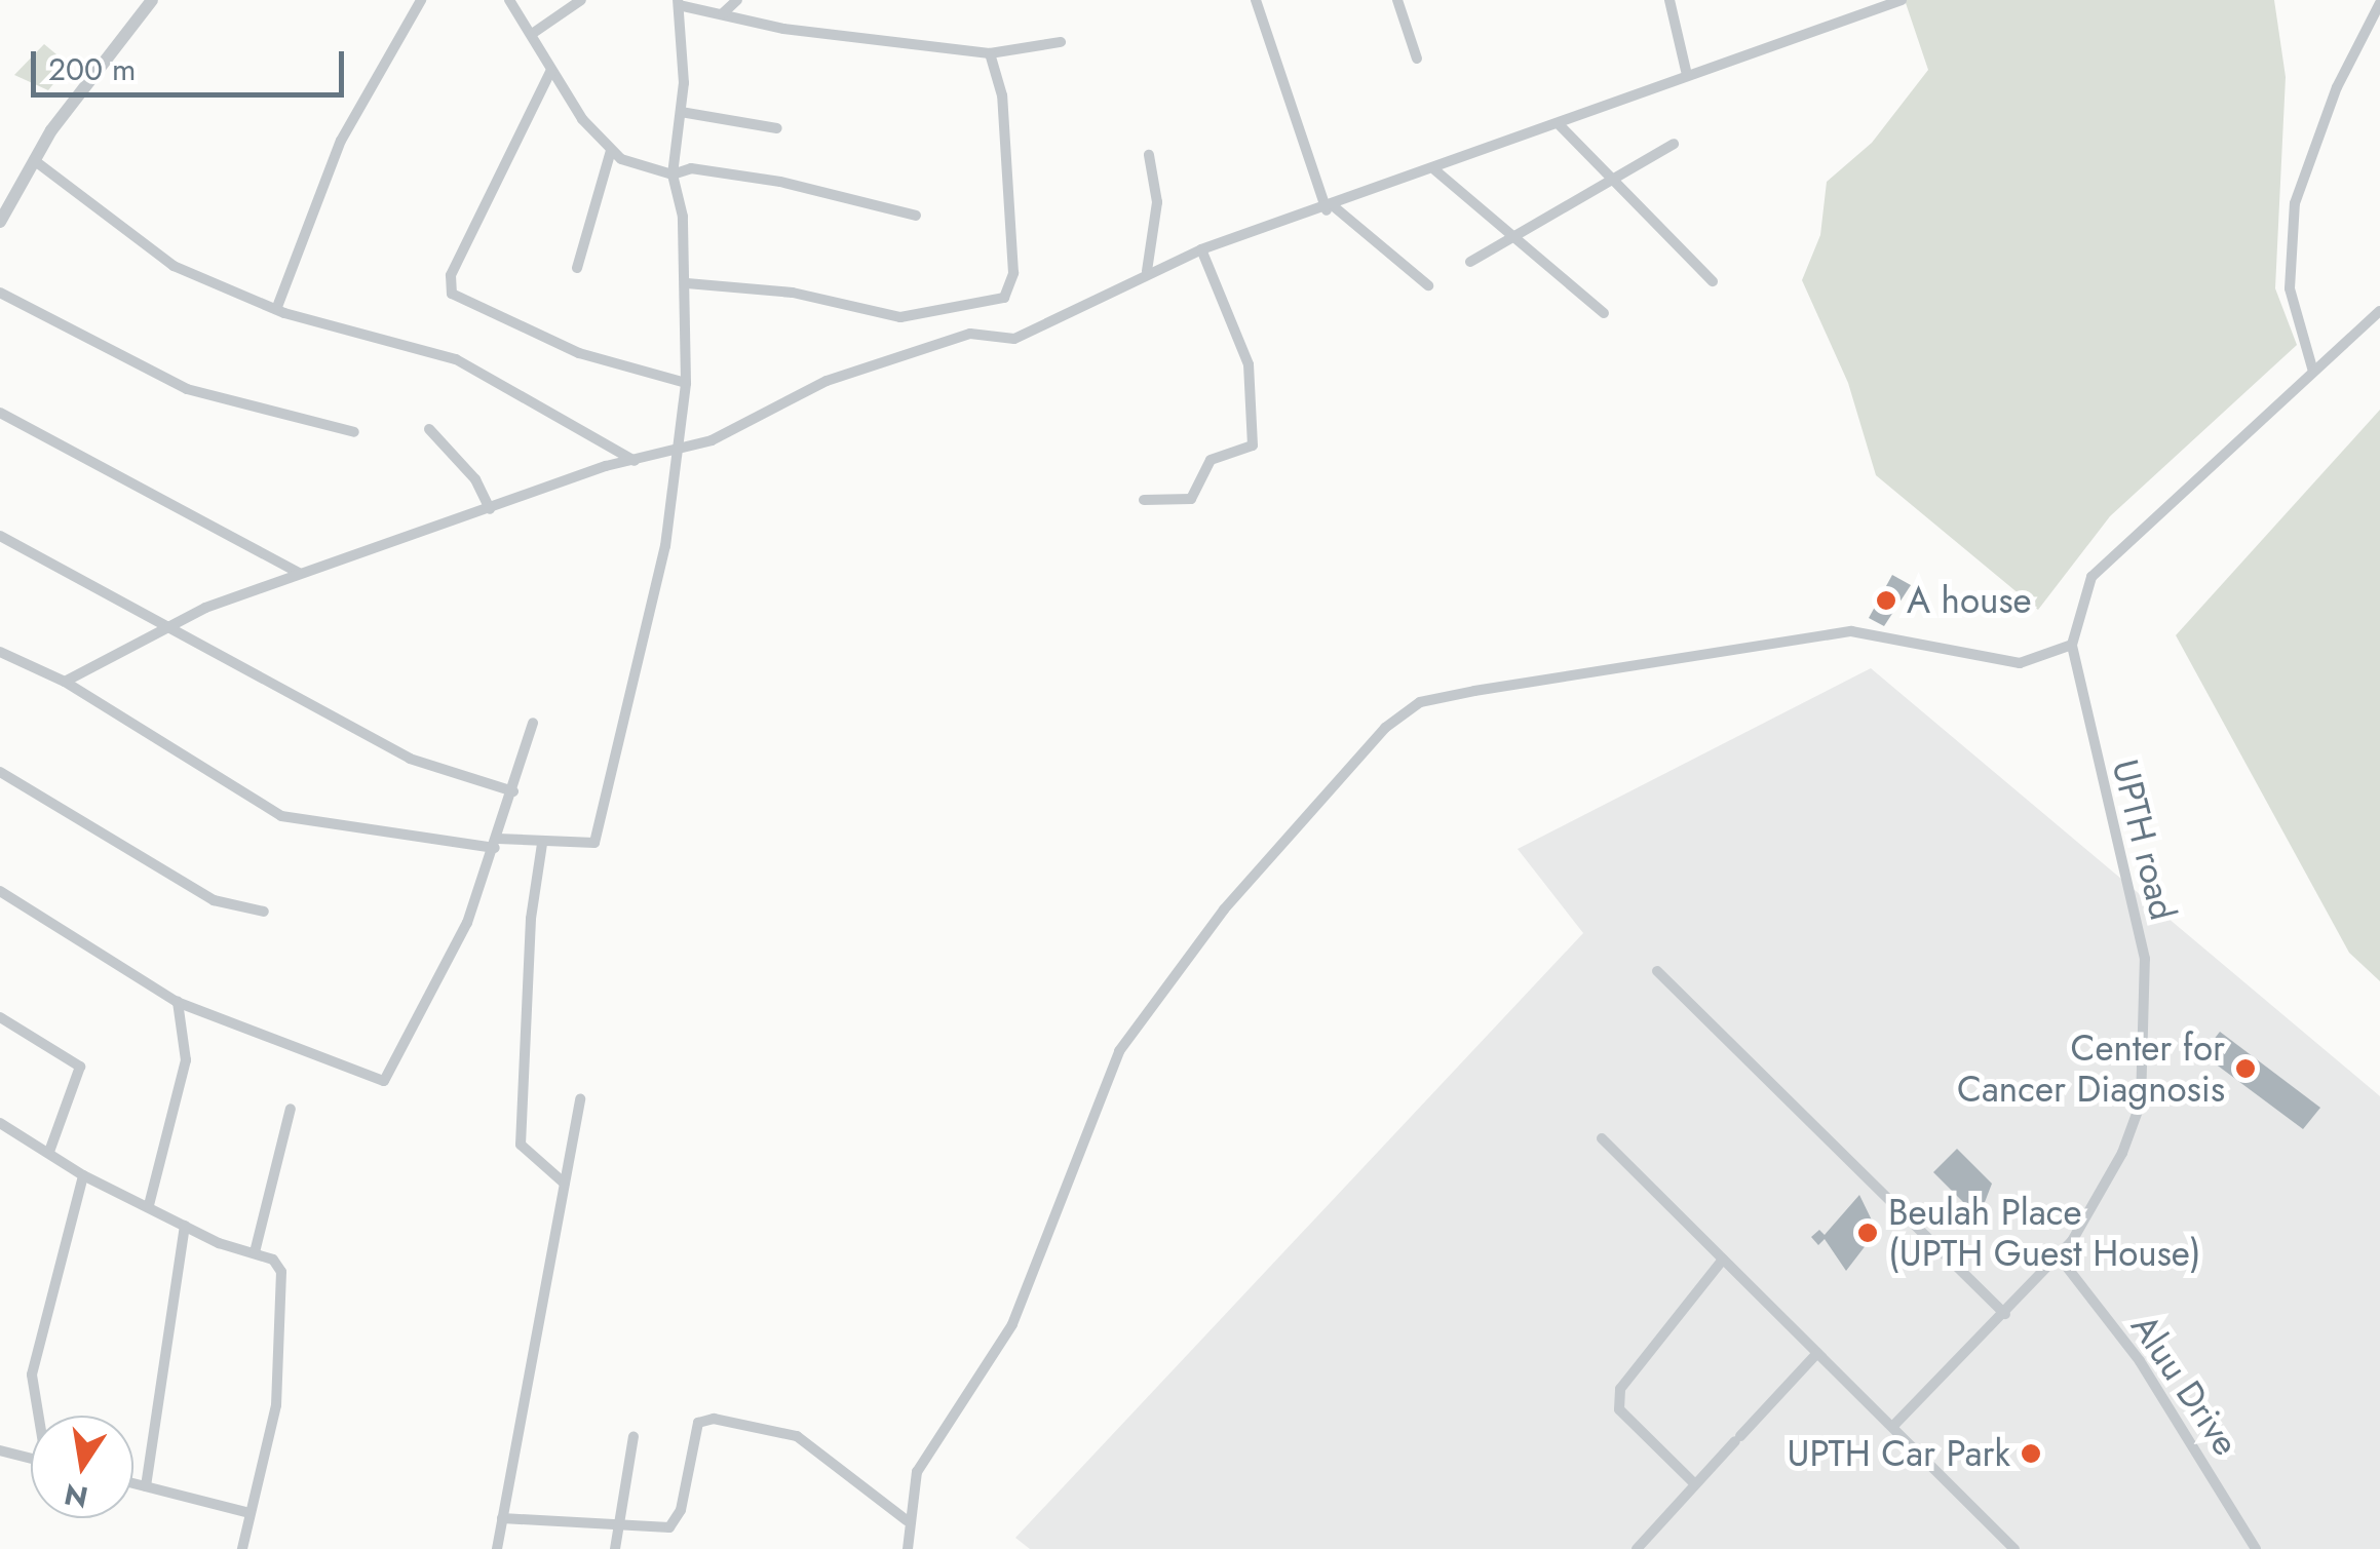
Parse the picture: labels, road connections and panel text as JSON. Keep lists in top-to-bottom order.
{
  "streets": {
    "street": ["UPTH road", "Aluu Drive"]
  },
  "crossings": [
    ["UPTH road", "Aluu Drive"]
  ],
  "places": [
    "A house",
    "Center for Cancer Diagnosis",
    "Beulah Place (UPTH Guest House)",
    "UPTH Car Park"
  ],
  "scale_bar": "200 m",
  "north": "bottom"
}
